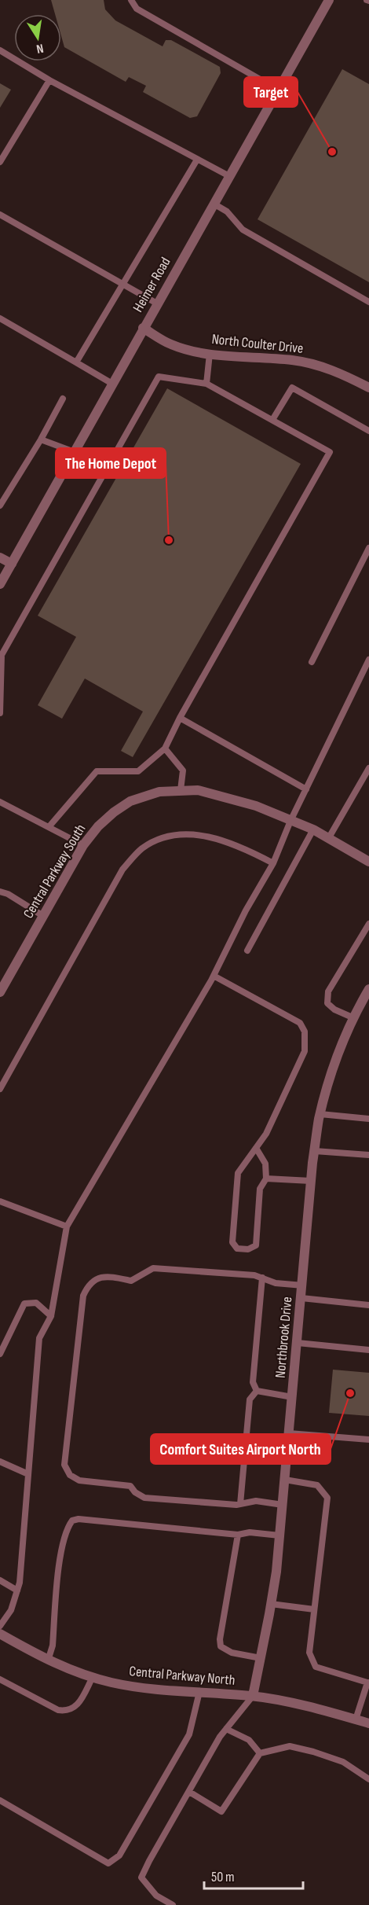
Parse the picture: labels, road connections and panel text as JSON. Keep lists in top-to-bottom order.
{
  "streets": {
    "street": [
      "Heimer Road",
      "North Coulter Drive",
      "Central Parkway South",
      "Northbrook Drive",
      "Central Parkway North"
    ]
  },
  "crossings": [
    ["Heimer Road", "North Coulter Drive"],
    ["Northbrook Drive", "Central Parkway North"]
  ],
  "places": ["Target", "The Home Depot", "Comfort Suites Airport North"],
  "scale_bar": "50 m",
  "north": "bottom"
}
